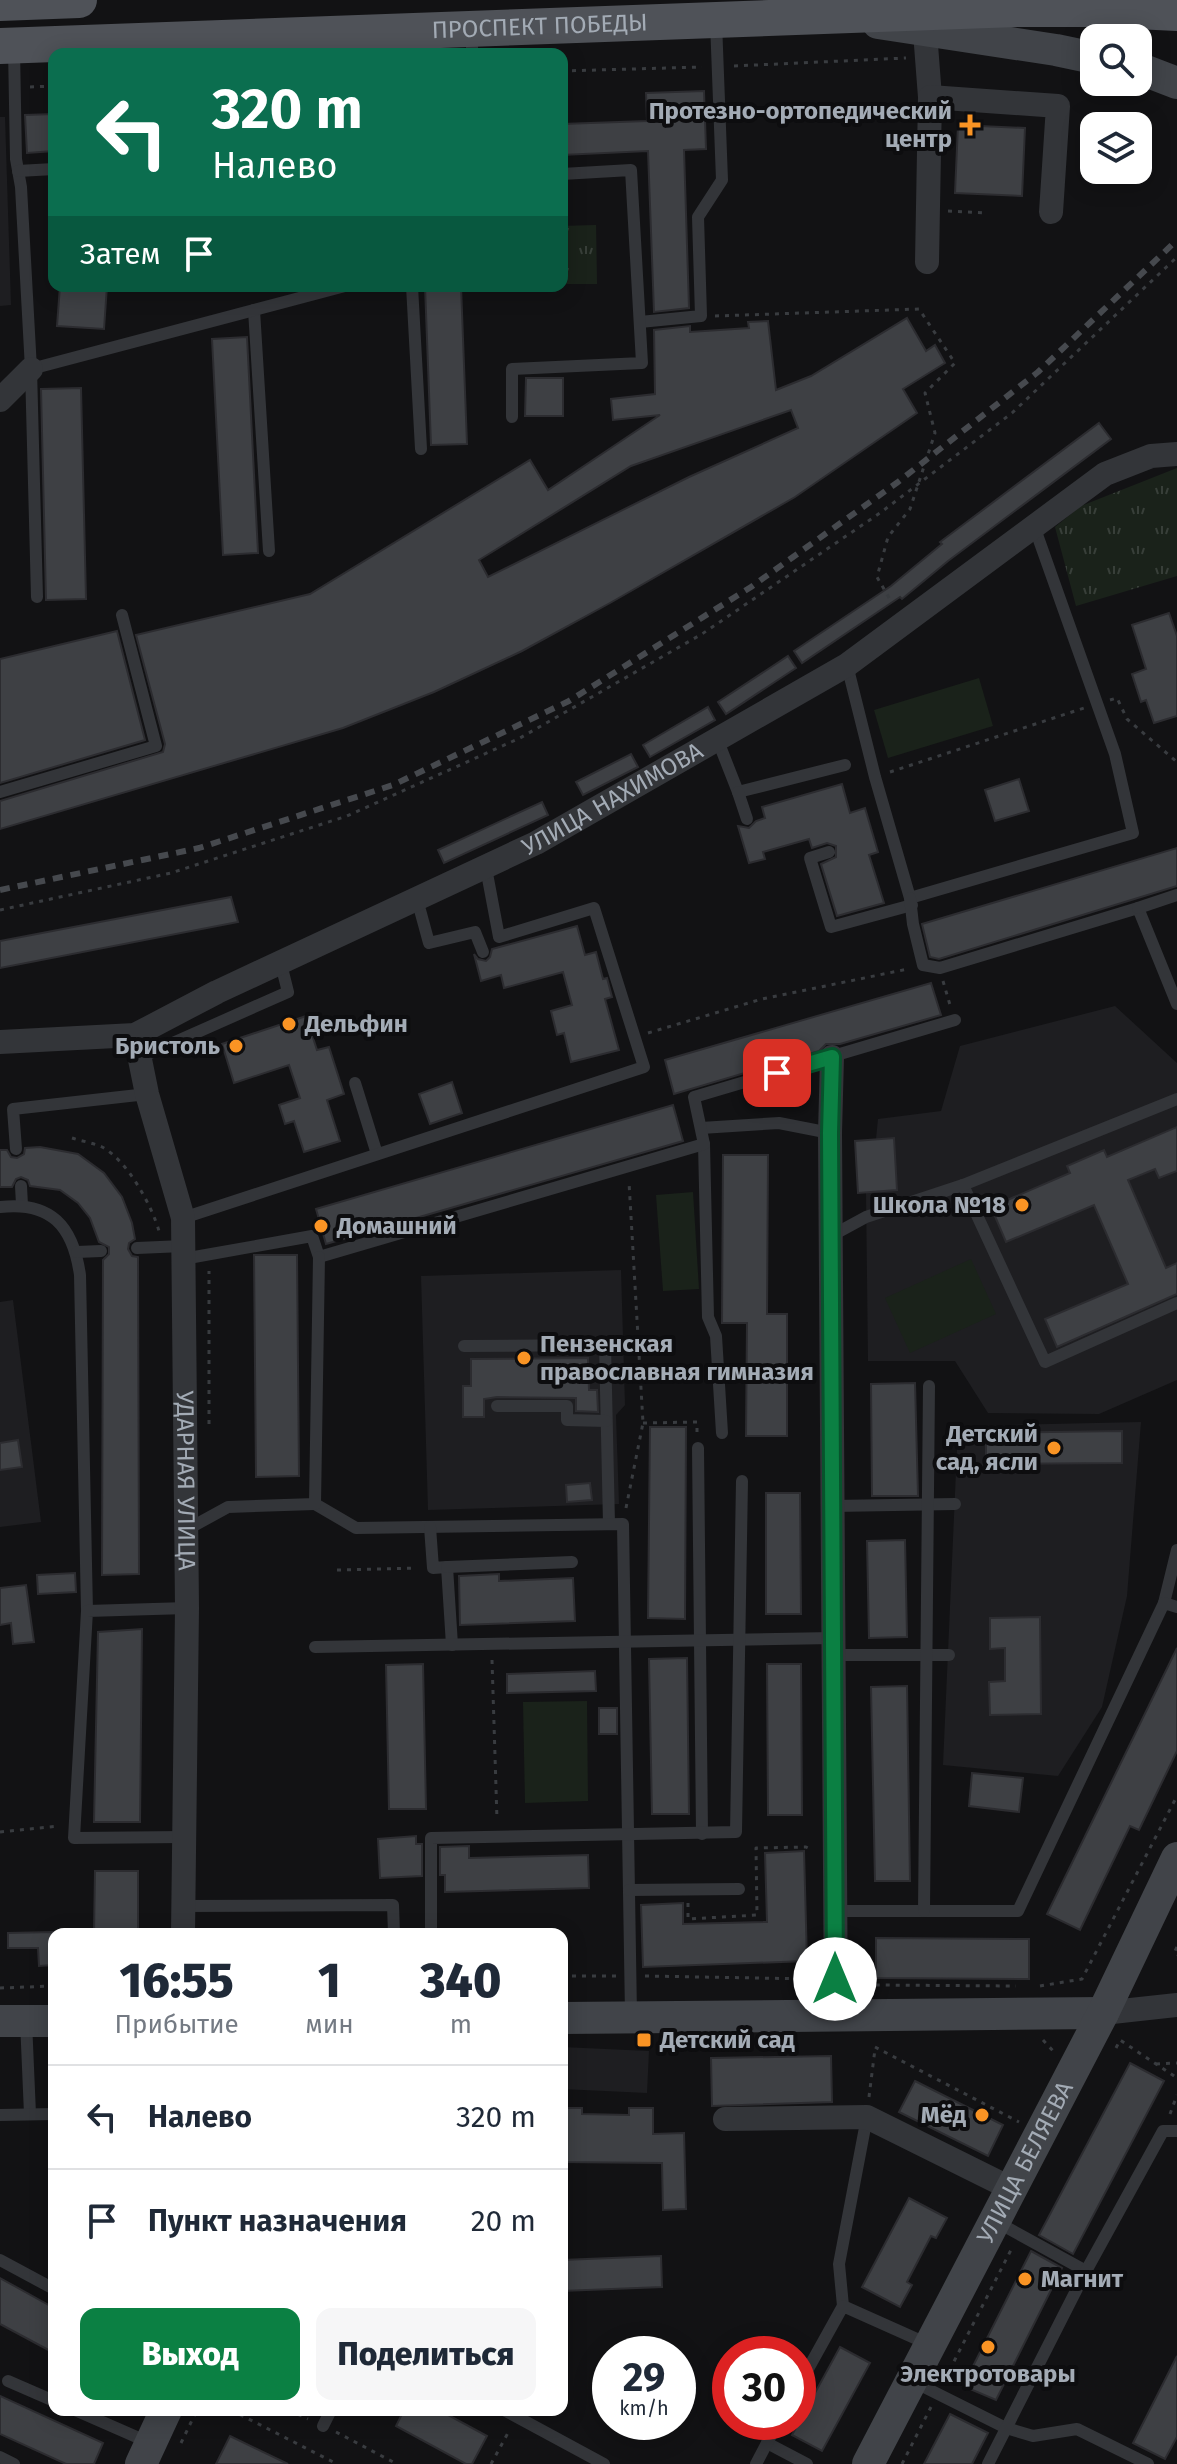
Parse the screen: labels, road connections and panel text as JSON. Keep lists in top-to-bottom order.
{
  "streets": {
    "main road": ["ПРОСПЕКТ ПОБЕДЫ", "УЛИЦА БЕЛЯЕВА"],
    "street": ["УЛИЦА НАХИМОВА", "УДАРНАЯ УЛИЦА"]
  },
  "crossings": [
    ["УЛИЦА НАХИМОВА", "УДАРНАЯ УЛИЦА"]
  ],
  "places": {
    "health": ["Протезно-ортопедический центр"],
    "other": [
      "Дельфин",
      "Бристоль",
      "Школа №18",
      "Домашний",
      "Пензенская православная гимназия",
      "Детский сад, ясли",
      "Мёд",
      "Магнит",
      "Электротовары"
    ],
    "transit": ["Детский сад"]
  },
  "page": {
    "turn": ["320 m", "Налево"],
    "then": "Затем",
    "eta": [
      "16:55",
      "Прибытие",
      "1",
      "мин",
      "340",
      "m"
    ],
    "list": [
      {
        "name": "Налево",
        "value": "320 m"
      },
      {
        "name": "Пункт назначения",
        "value": "20 m"
      }
    ],
    "buttons": ["Выход", "Поделиться"],
    "speed": "29 km/h",
    "limit": "30"
  }
}
